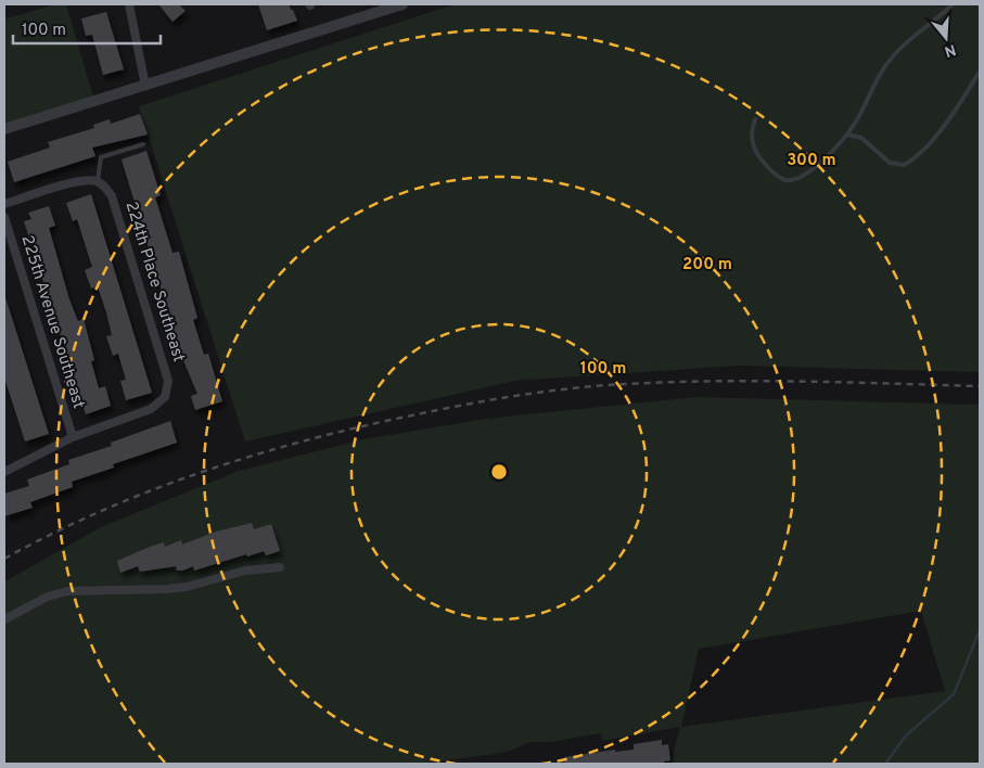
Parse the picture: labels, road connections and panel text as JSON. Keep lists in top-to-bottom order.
{
  "streets": {
    "street": ["224th Place Southeast", "225th Avenue Southeast"]
  },
  "crossings": [
    ["224th Place Southeast", "225th Avenue Southeast"]
  ],
  "scale_bar": "100 m",
  "north": "bottom",
  "rings": ["300 m", "200 m", "100 m"]
}
